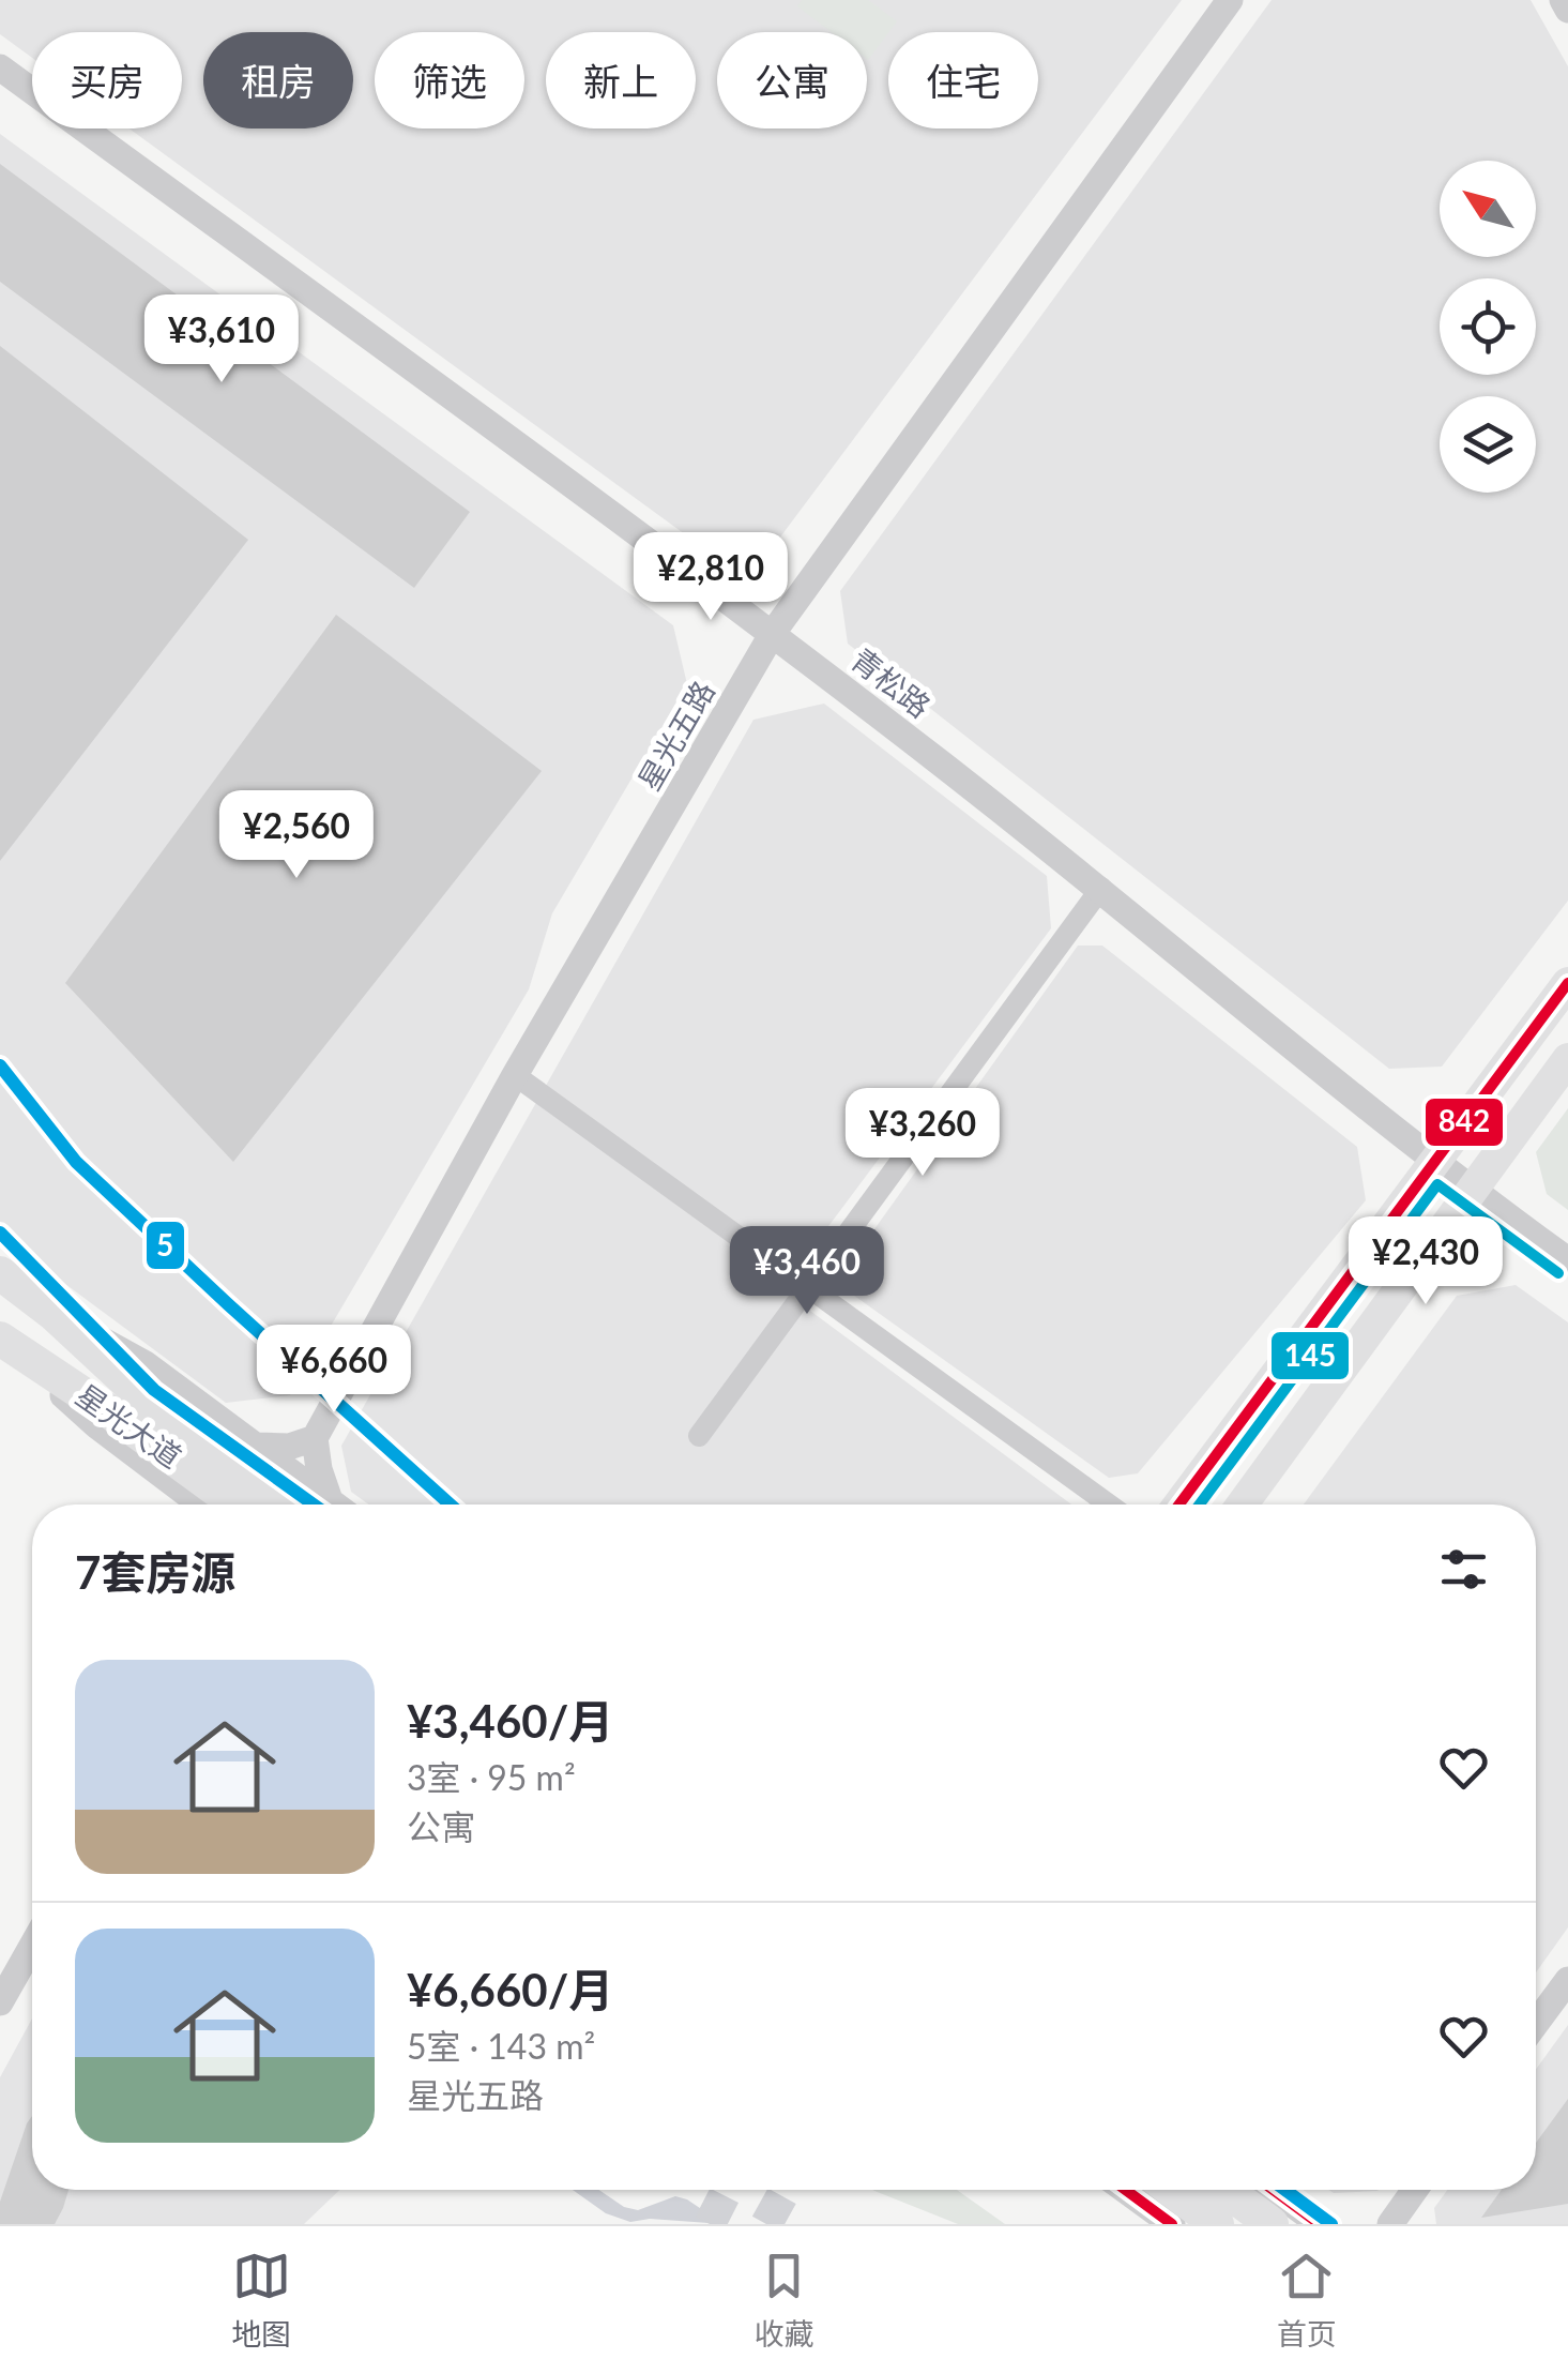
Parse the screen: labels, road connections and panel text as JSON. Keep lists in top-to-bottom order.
{
  "streets": {
    "main road": ["星光大道"],
    "street": ["青松路", "星光五路"]
  },
  "crossings": [
    ["青松路", "星光五路"]
  ],
  "lines": ["transit line 842", "transit line 5", "transit line 145"],
  "north": "top left",
  "page": {
    "chip": [
      "买房",
      "租房",
      "筛选",
      "新上",
      "公寓",
      "住宅"
    ],
    "price": [
      "¥3,610",
      "¥2,810",
      "¥2,560",
      "¥3,260",
      "¥2,430",
      "¥3,460",
      "¥6,660"
    ],
    "heading": "7套房源",
    "list": [
      {
        "name": "¥3,460/月",
        "note": "3室 · 95 m² · 公寓"
      },
      {
        "name": "¥6,660/月",
        "note": "5室 · 143 m² · 星光五路"
      }
    ],
    "tabs": ["地图", "收藏", "首页"]
  }
}
